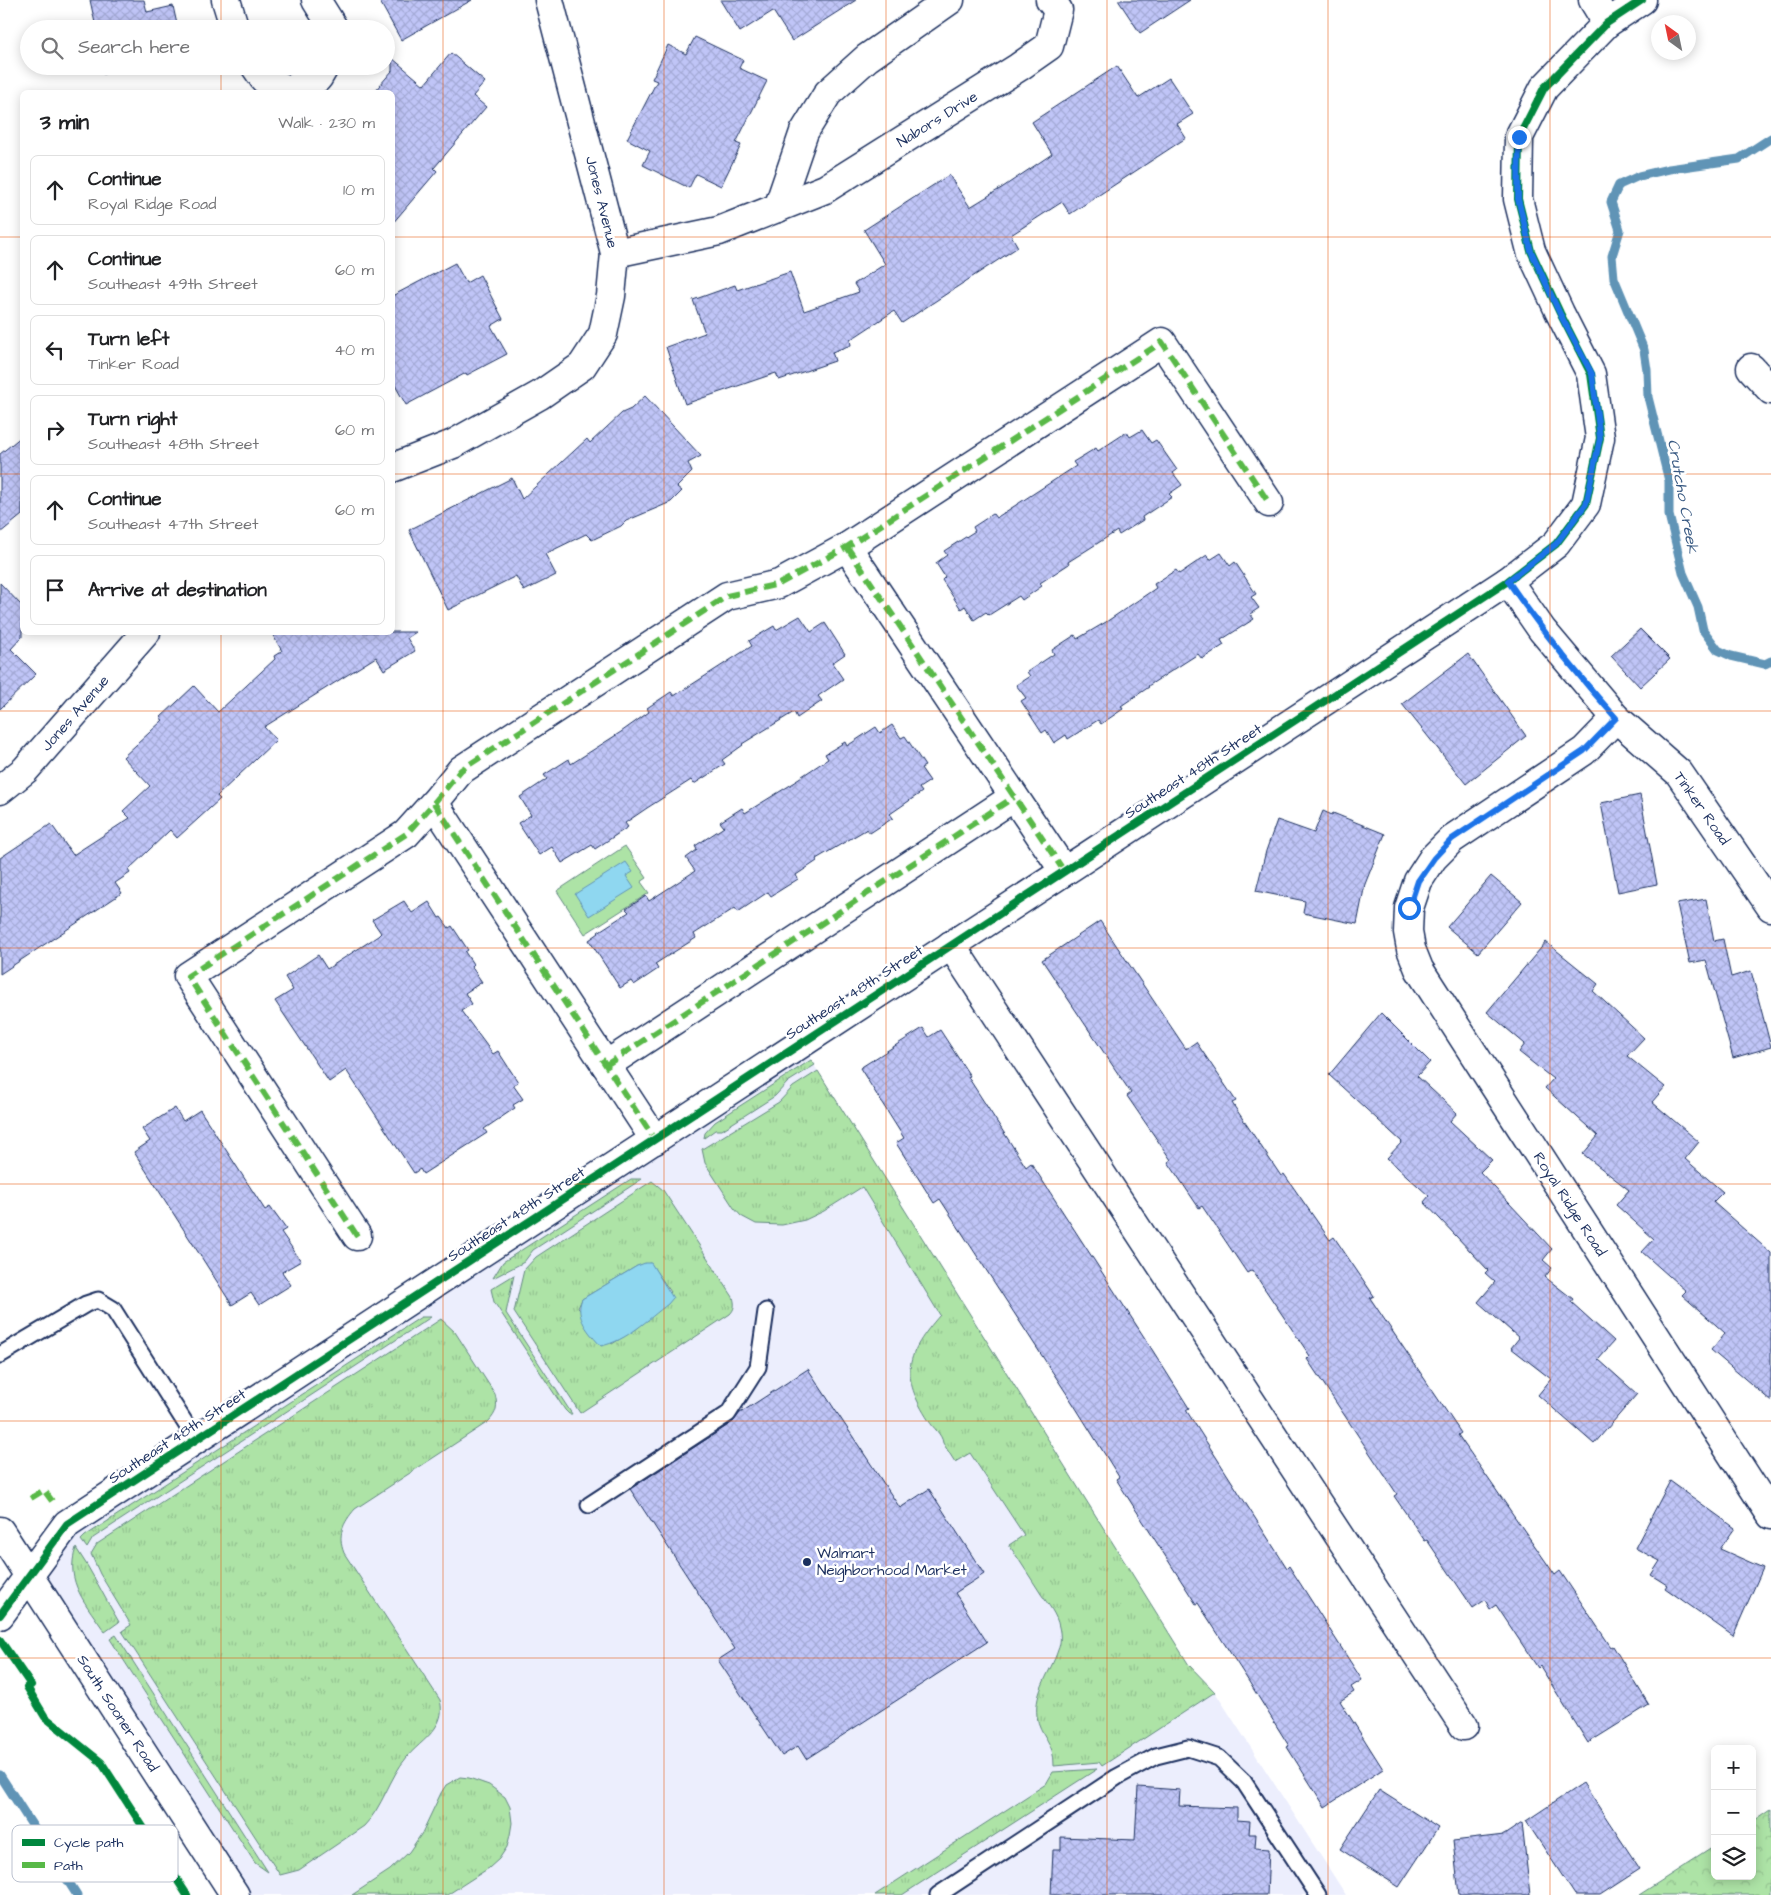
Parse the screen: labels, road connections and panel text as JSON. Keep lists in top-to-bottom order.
{
  "streets": {
    "street": [
      "Nabors Drive",
      "Jones Avenue",
      "Southeast 48th Street",
      "Tinker Road",
      "Royal Ridge Road",
      "South Sooner Road"
    ]
  },
  "crossings": [
    ["Nabors Drive", "Jones Avenue"],
    ["Southeast 48th Street", "Tinker Road"],
    ["Southeast 48th Street", "South Sooner Road"],
    ["Tinker Road", "Royal Ridge Road"]
  ],
  "water": ["Crutcho Creek"],
  "places": ["Walmart Neighborhood Market"],
  "legend": ["Cycle path", "Path"],
  "north": "top left",
  "page": {
    "search": "Search here",
    "heading": ["3 min", "Walk · 230 m"],
    "list": [
      ["Continue", "Royal Ridge Road", "10 m"],
      ["Continue", "Southeast 49th Street", "60 m"],
      ["Turn left", "Tinker Road", "40 m"],
      ["Turn right", "Southeast 48th Street", "60 m"],
      ["Continue", "Southeast 47th Street", "60 m"],
      "Arrive at destination"
    ],
    "map_buttons": ["+", "−"]
  }
}
